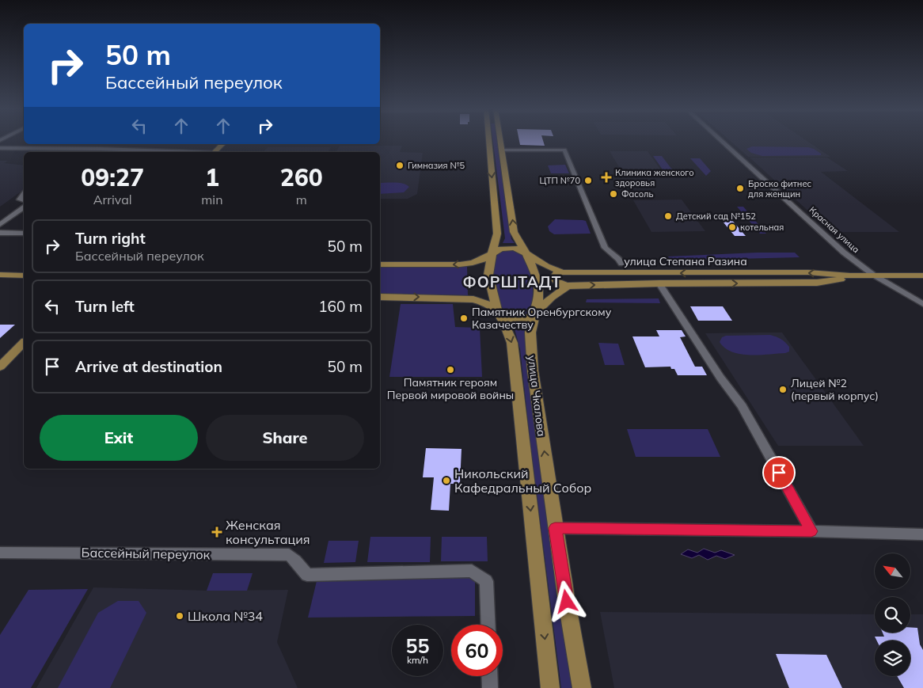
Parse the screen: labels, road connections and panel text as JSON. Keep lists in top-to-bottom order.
{
  "streets": {
    "main road": ["улица Степана Разина", "улица Чкалова"],
    "street": ["Красная улица", "Бассейный переулок"]
  },
  "crossings": [
    ["Красная улица", "улица Степана Разина"],
    ["улица Степана Разина", "улица Чкалова"]
  ],
  "districts": ["ФОРШТАДТ"],
  "places": {
    "other": [
      "Гимназия №5",
      "ЦТП №70",
      "Броско фитнес для женщин",
      "Фасоль",
      "Детский сад №152",
      "котельная",
      "Памятник Оренбургскому Казачеству",
      "Памятник героям Первой мировой войны",
      "Лицей №2 (первый корпус)",
      "Никольский Кафедральный Собор",
      "Школа №34"
    ],
    "health": ["Клиника женского здоровья", "Женская консультация"]
  },
  "north": "top left",
  "page": {
    "turn": ["50 m", "Бассейный переулок"],
    "eta": [
      "09:27",
      "Arrival",
      "1",
      "min",
      "260",
      "m"
    ],
    "list": [
      {
        "name": "Turn right",
        "note": "Бассейный переулок",
        "value": "50 m"
      },
      {
        "name": "Turn left",
        "value": "160 m"
      },
      {
        "name": "Arrive at destination",
        "value": "50 m"
      }
    ],
    "buttons": ["Exit", "Share"],
    "speed": "55 km/h",
    "limit": "60"
  }
}
